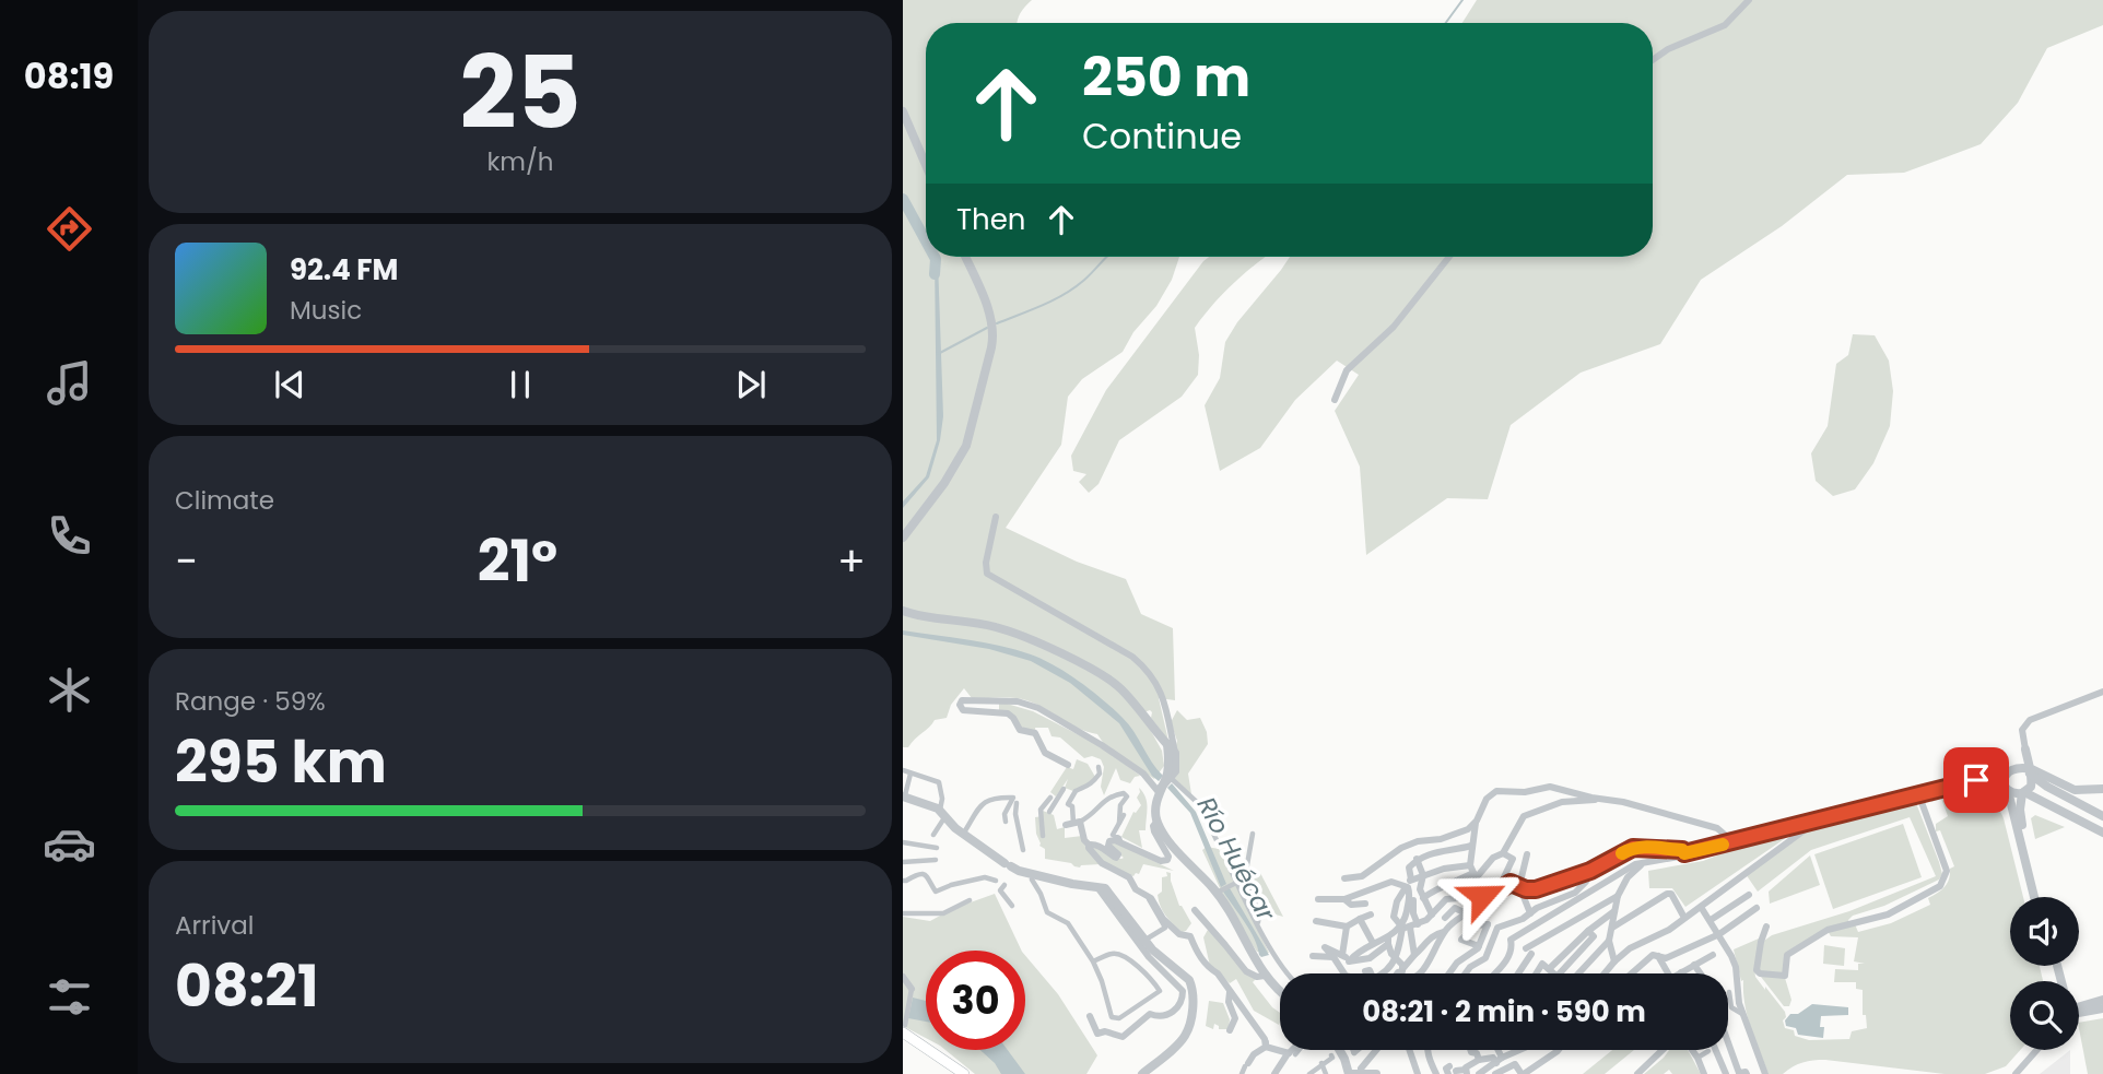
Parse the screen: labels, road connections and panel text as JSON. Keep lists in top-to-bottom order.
{
  "water": ["Río Huécar"],
  "page": {
    "tabs": "08:19",
    "tile": [
      ["25", "km/h"],
      "Climate",
      ["Range · 59%", "295 km"],
      ["Arrival", "08:21"]
    ],
    "turn": ["250 m", "Continue"],
    "then": "Then",
    "song": ["92.4 FM", "Music"],
    "heat": ["−", "21°", "+"],
    "limit": "30",
    "trip": "08:21 · 2 min · 590 m"
  }
}
